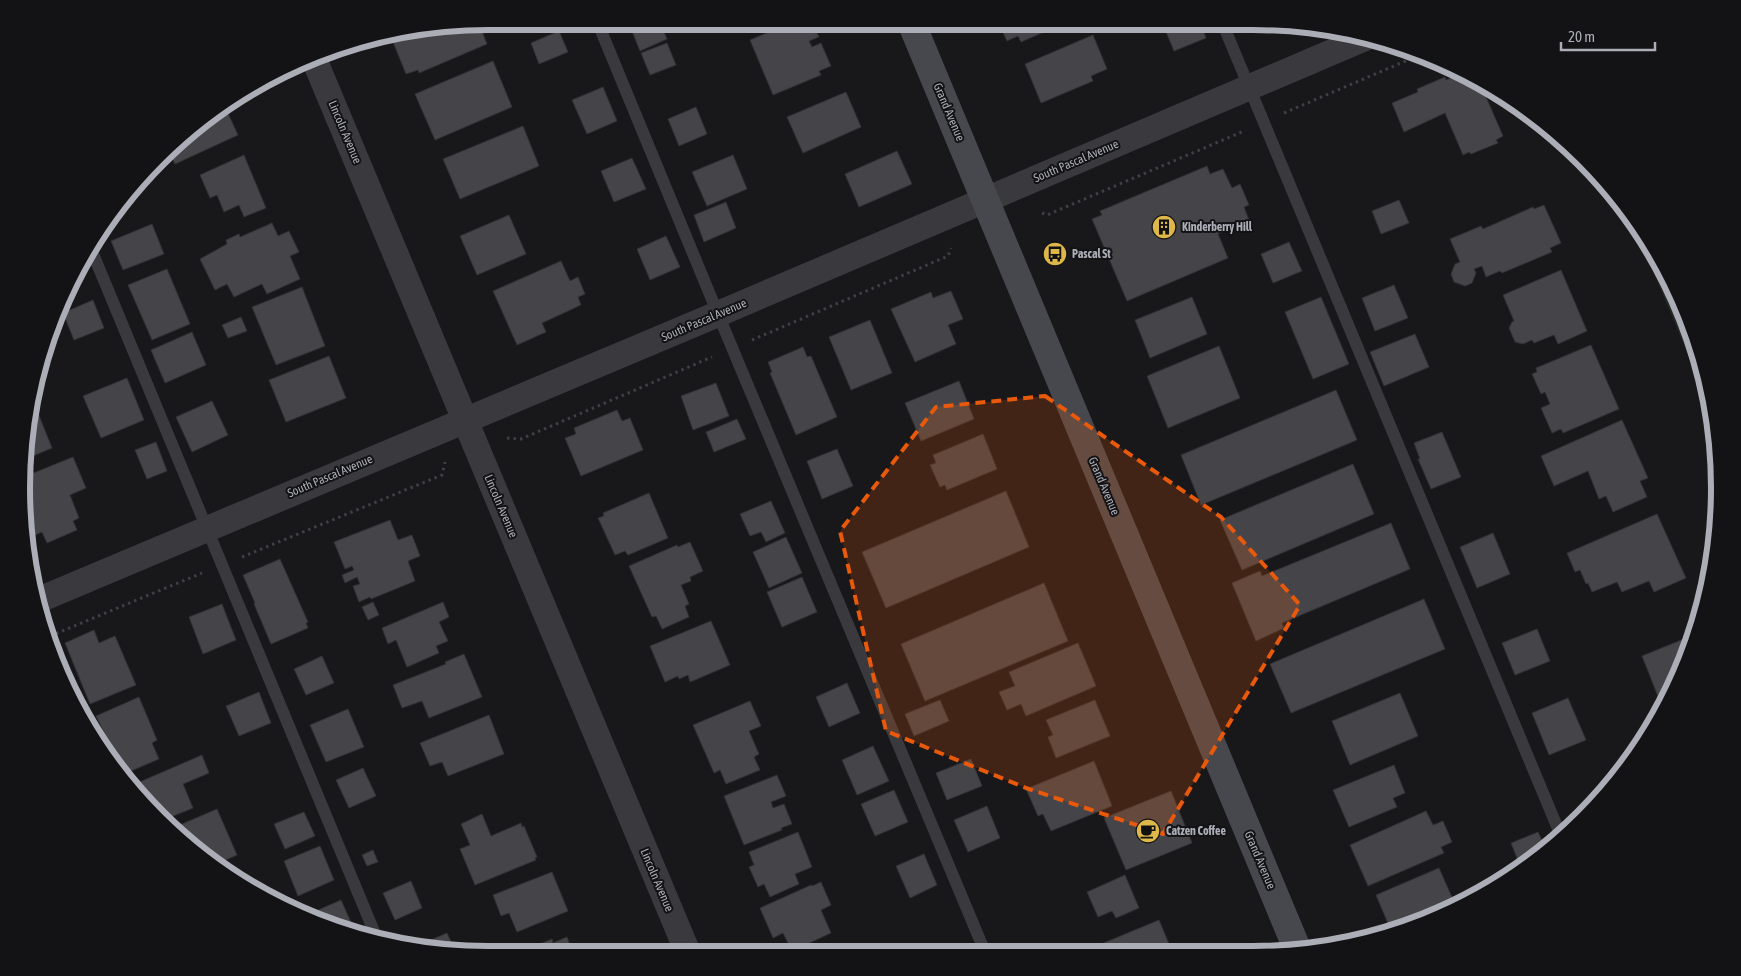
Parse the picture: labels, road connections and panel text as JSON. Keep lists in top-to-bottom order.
{
  "streets": {
    "main road": ["Grand Avenue"],
    "street": ["Lincoln Avenue", "South Pascal Avenue"]
  },
  "crossings": [
    ["Grand Avenue", "South Pascal Avenue"],
    ["Lincoln Avenue", "South Pascal Avenue"]
  ],
  "places": {
    "building": ["Kinderberry Hill"],
    "bus stop": ["Pascal St"],
    "cafe": ["Catzen Coffee"]
  },
  "scale_bar": "20 m"
}
